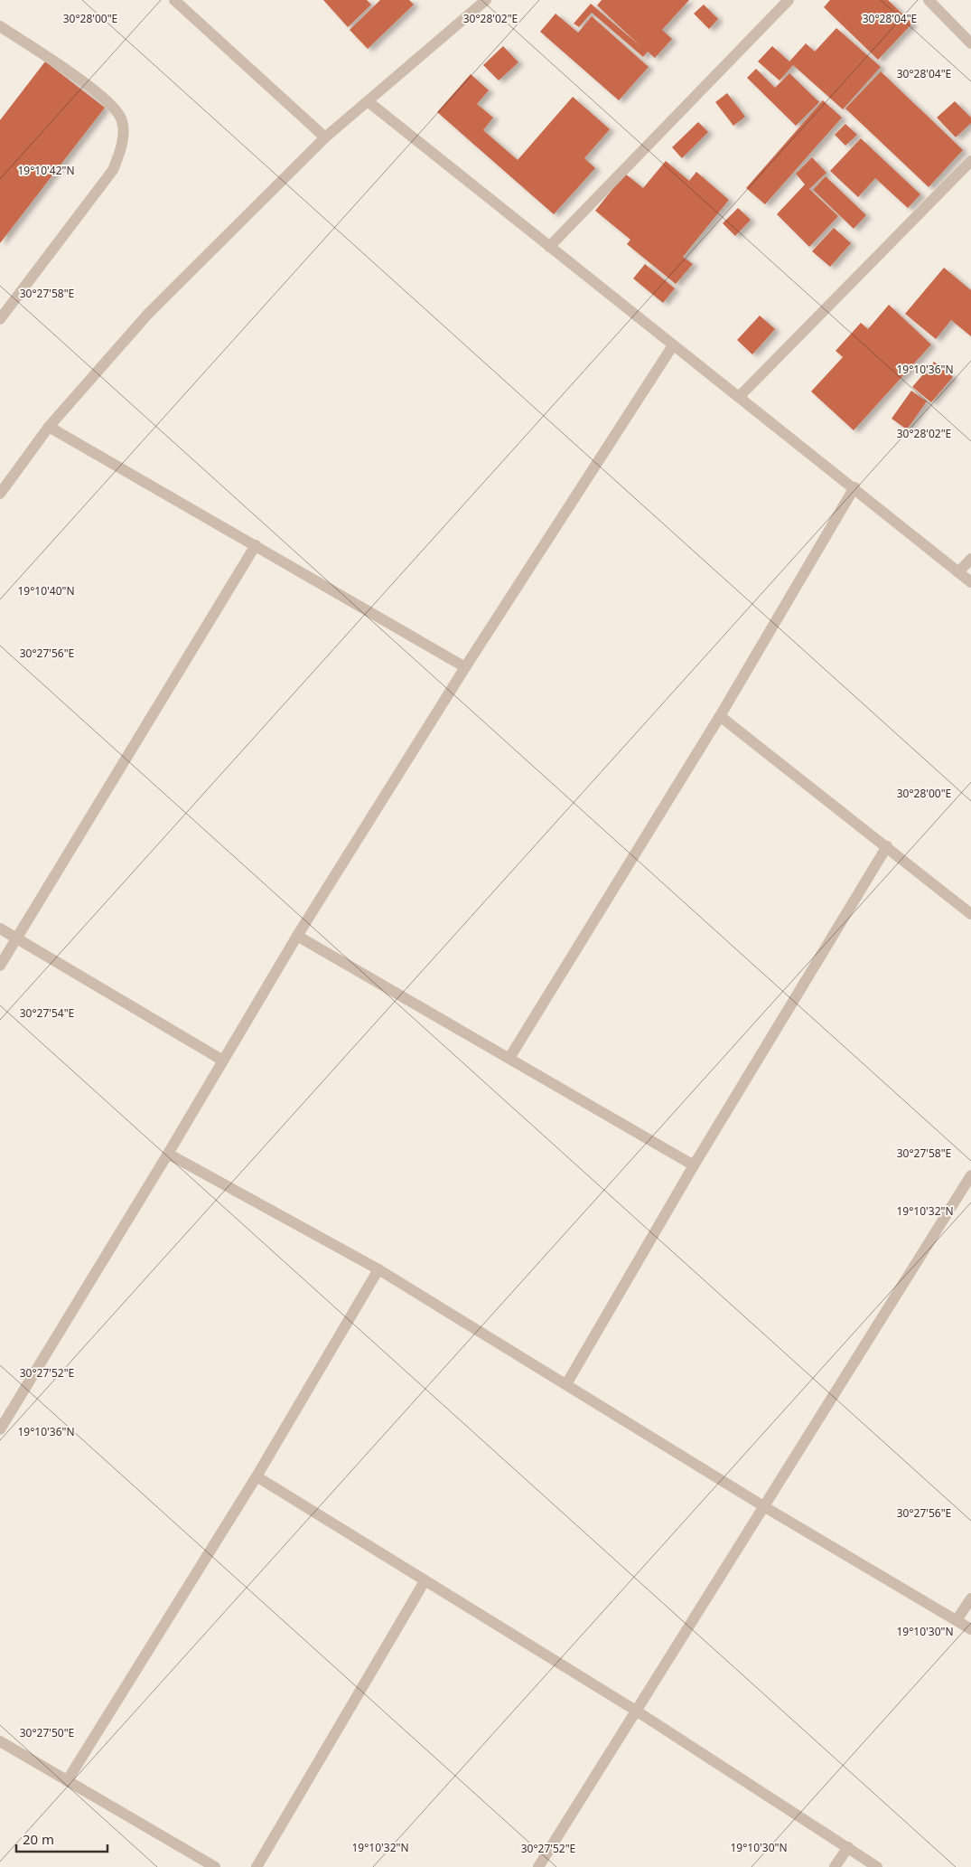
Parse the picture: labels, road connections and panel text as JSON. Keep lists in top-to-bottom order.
{
  "scale_bar": "20 m",
  "coordinates": [
    "30°28'00\"E",
    "30°28'02\"E",
    "30°28'04\"E",
    "19°10'42\"N",
    "30°27'58\"E",
    "19°10'36\"N",
    "19°10'40\"N",
    "30°27'56\"E",
    "30°27'54\"E",
    "19°10'32\"N",
    "30°27'52\"E",
    "19°10'30\"N",
    "30°27'50\"E"
  ]
}
